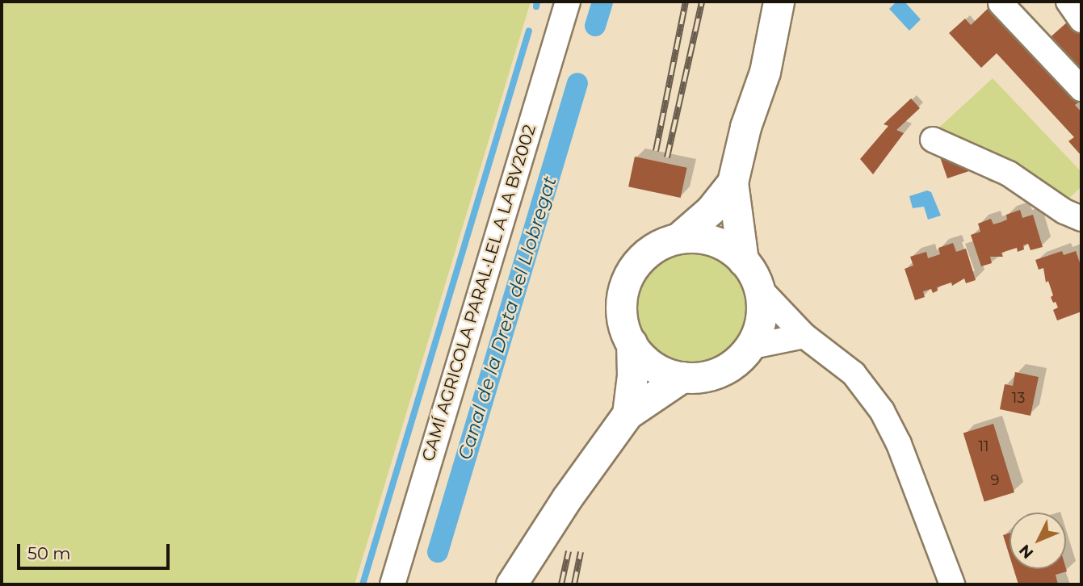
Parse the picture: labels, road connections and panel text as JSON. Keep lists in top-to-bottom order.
{
  "streets": {
    "street": ["CAMÍ AGRICOLA PARAL·LEL A LA BV2002"]
  },
  "water": ["Canal de la Dreta del Llobregat"],
  "house_numbers": ["13", "11", "9"],
  "scale_bar": "50 m",
  "north": "bottom left"
}
